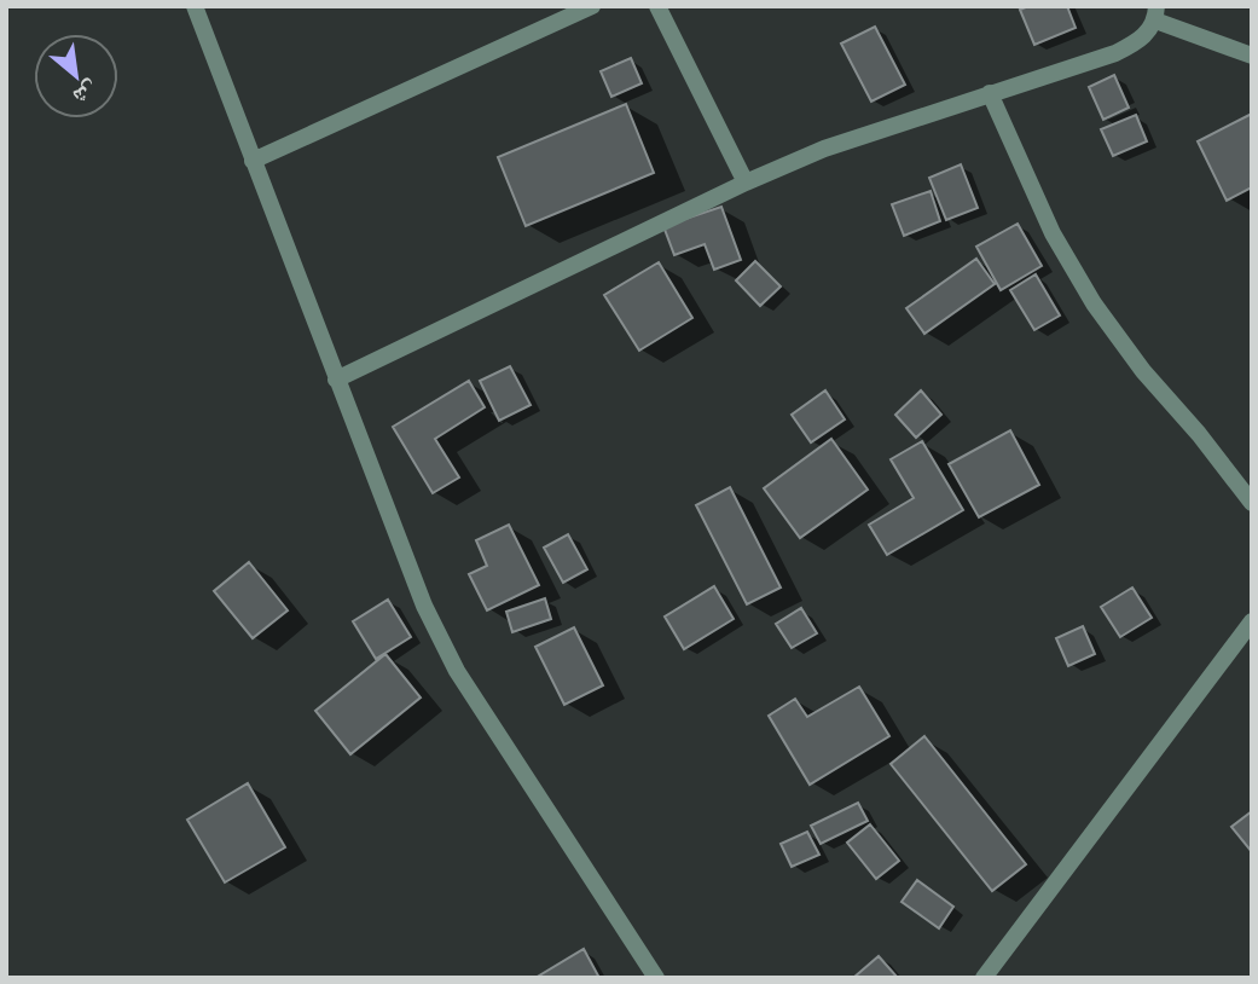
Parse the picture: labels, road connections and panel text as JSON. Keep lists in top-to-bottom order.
{
  "north": "bottom right"
}
